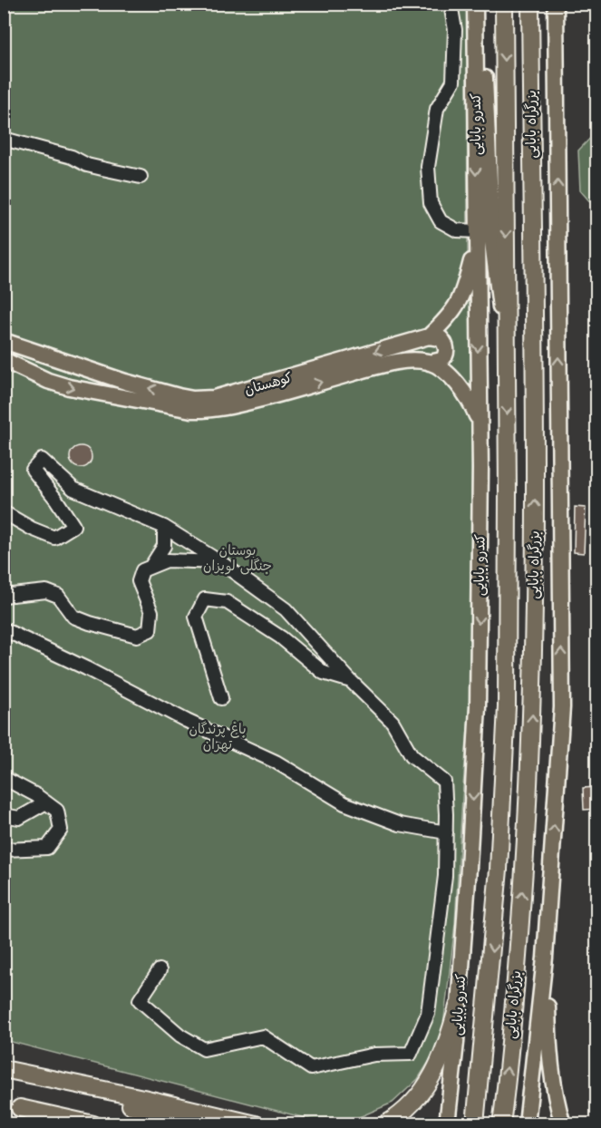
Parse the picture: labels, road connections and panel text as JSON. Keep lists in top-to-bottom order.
{
  "streets": {
    "highway": ["بزرگراه بابایی"],
    "main road": ["کندرو بابایی", "کوهستان"]
  },
  "crossings": [
    ["کندرو بابایی", "کوهستان"]
  ],
  "parks": ["بوستان جنگلی لویزان", "باغ پرندگان تهران"]
}
